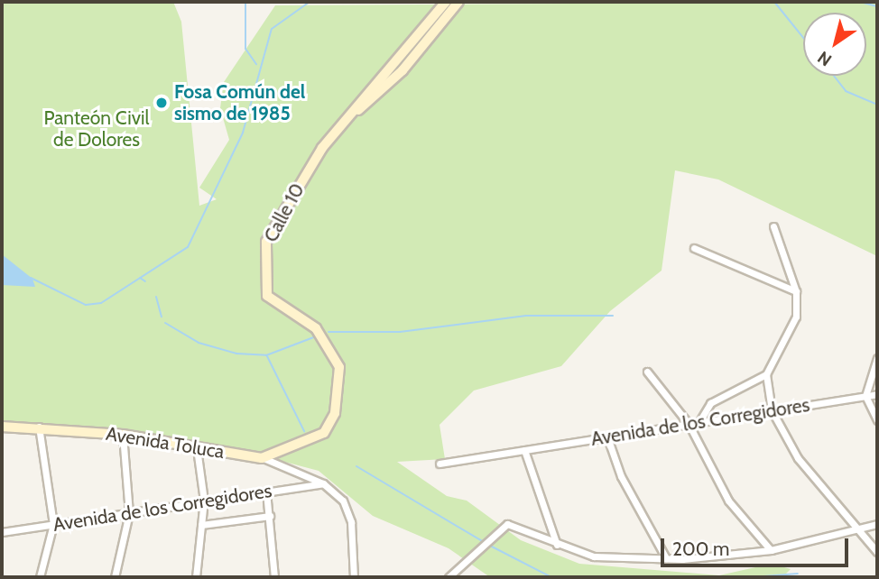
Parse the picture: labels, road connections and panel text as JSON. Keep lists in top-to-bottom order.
{
  "streets": {
    "street": ["Calle 10", "Avenida de los Corregidores", "Avenida Toluca"]
  },
  "crossings": [
    ["Calle 10", "Avenida Toluca"],
    ["Avenida de los Corregidores", "Avenida Toluca"]
  ],
  "parks": ["Panteón Civil de Dolores"],
  "places": ["Fosa Común del sismo de 1985"],
  "scale_bar": "200 m",
  "north": "bottom left"
}
